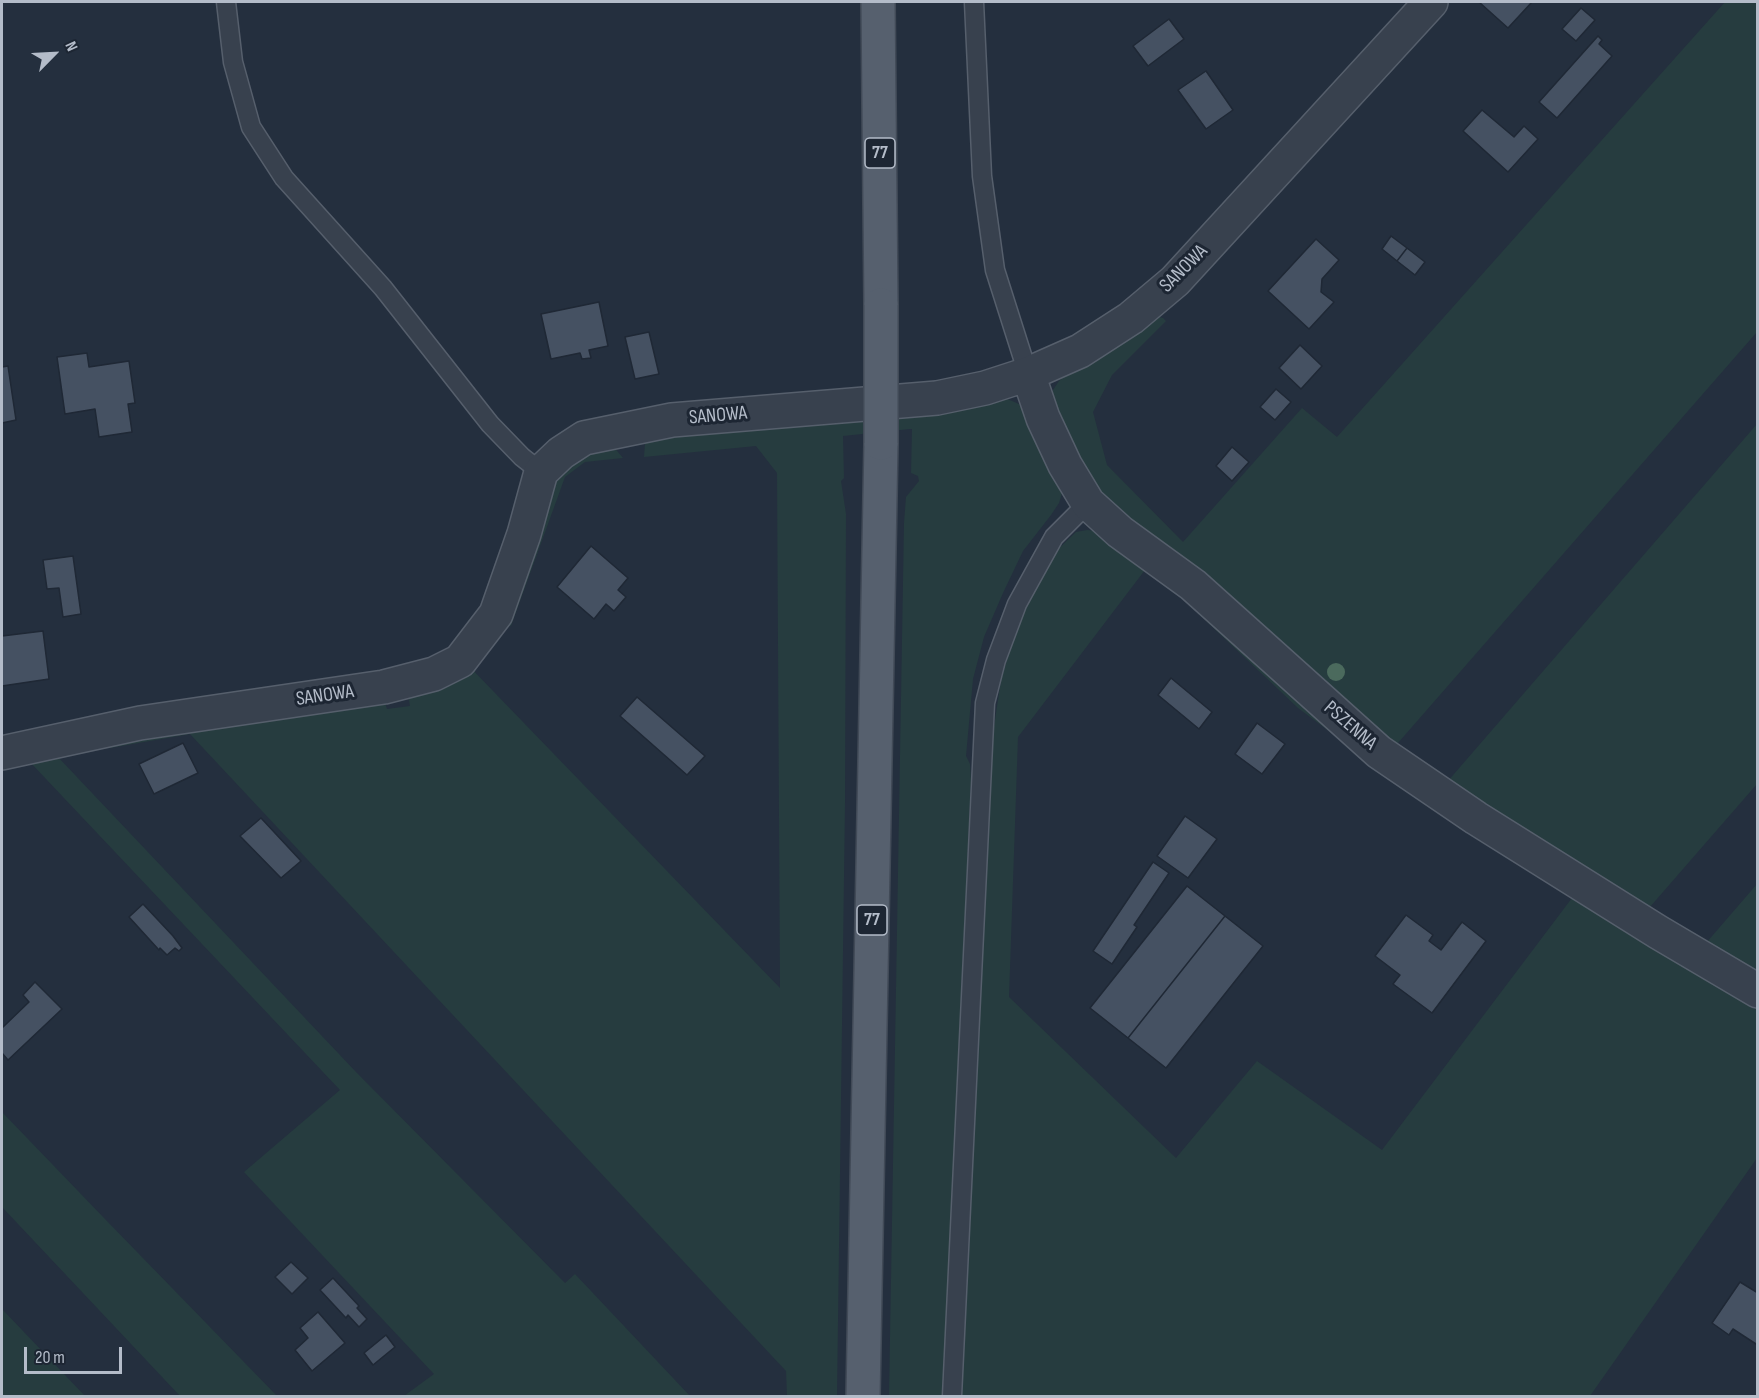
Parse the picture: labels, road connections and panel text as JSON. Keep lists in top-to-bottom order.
{
  "streets": {
    "main road": ["77"],
    "street": ["SANOWA", "PSZENNA"]
  },
  "crossings": [
    ["SANOWA", "PSZENNA"]
  ],
  "scale_bar": "20 m",
  "north": "top right"
}
